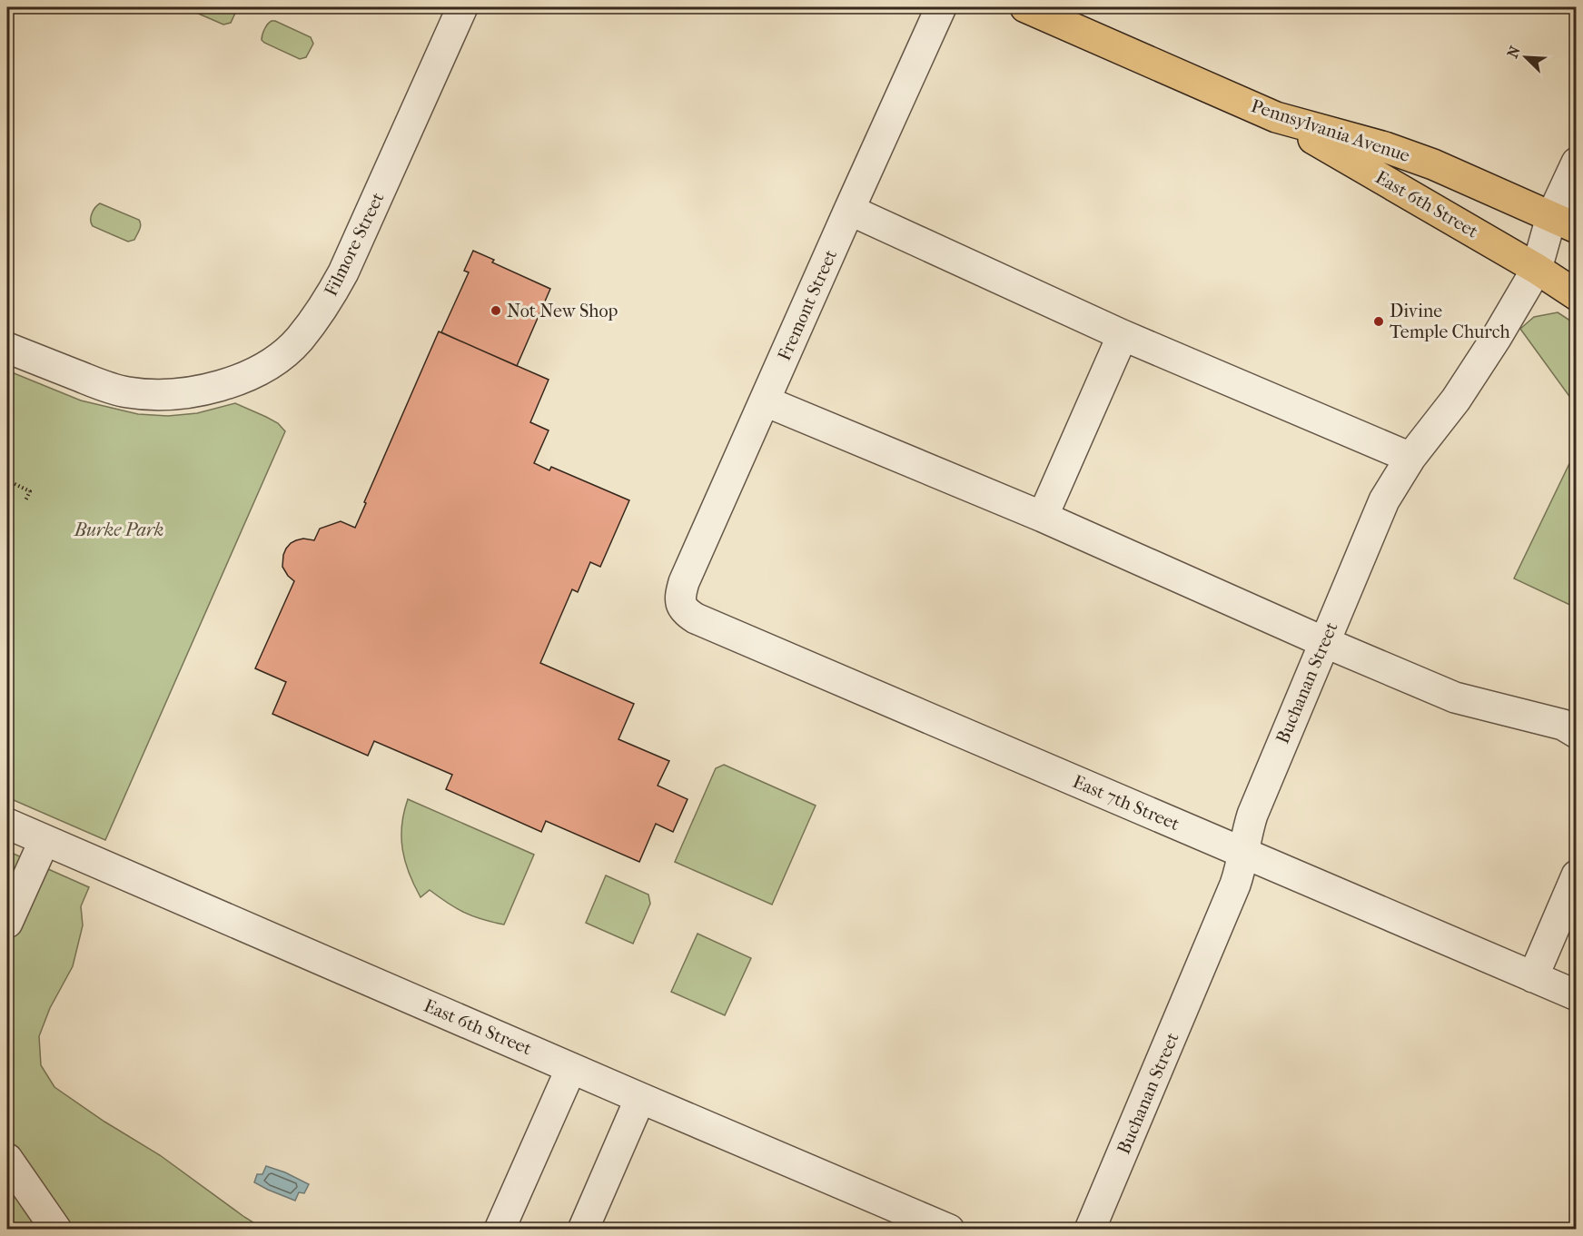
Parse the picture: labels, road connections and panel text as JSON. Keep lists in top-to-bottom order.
{
  "streets": {
    "main road": ["Pennsylvania Avenue", "East 6th Street"],
    "street": [
      "Filmore Street",
      "Fremont Street",
      "Buchanan Street",
      "East 7th Street"
    ]
  },
  "crossings": [
    ["Pennsylvania Avenue", "East 6th Street"],
    ["Pennsylvania Avenue", "Buchanan Street"],
    ["East 6th Street", "Buchanan Street"],
    ["Fremont Street", "East 7th Street"],
    ["Buchanan Street", "East 7th Street"]
  ],
  "parks": ["Burke Park"],
  "places": ["Not New Shop", "Divine Temple Church"],
  "north": "top left"
}
